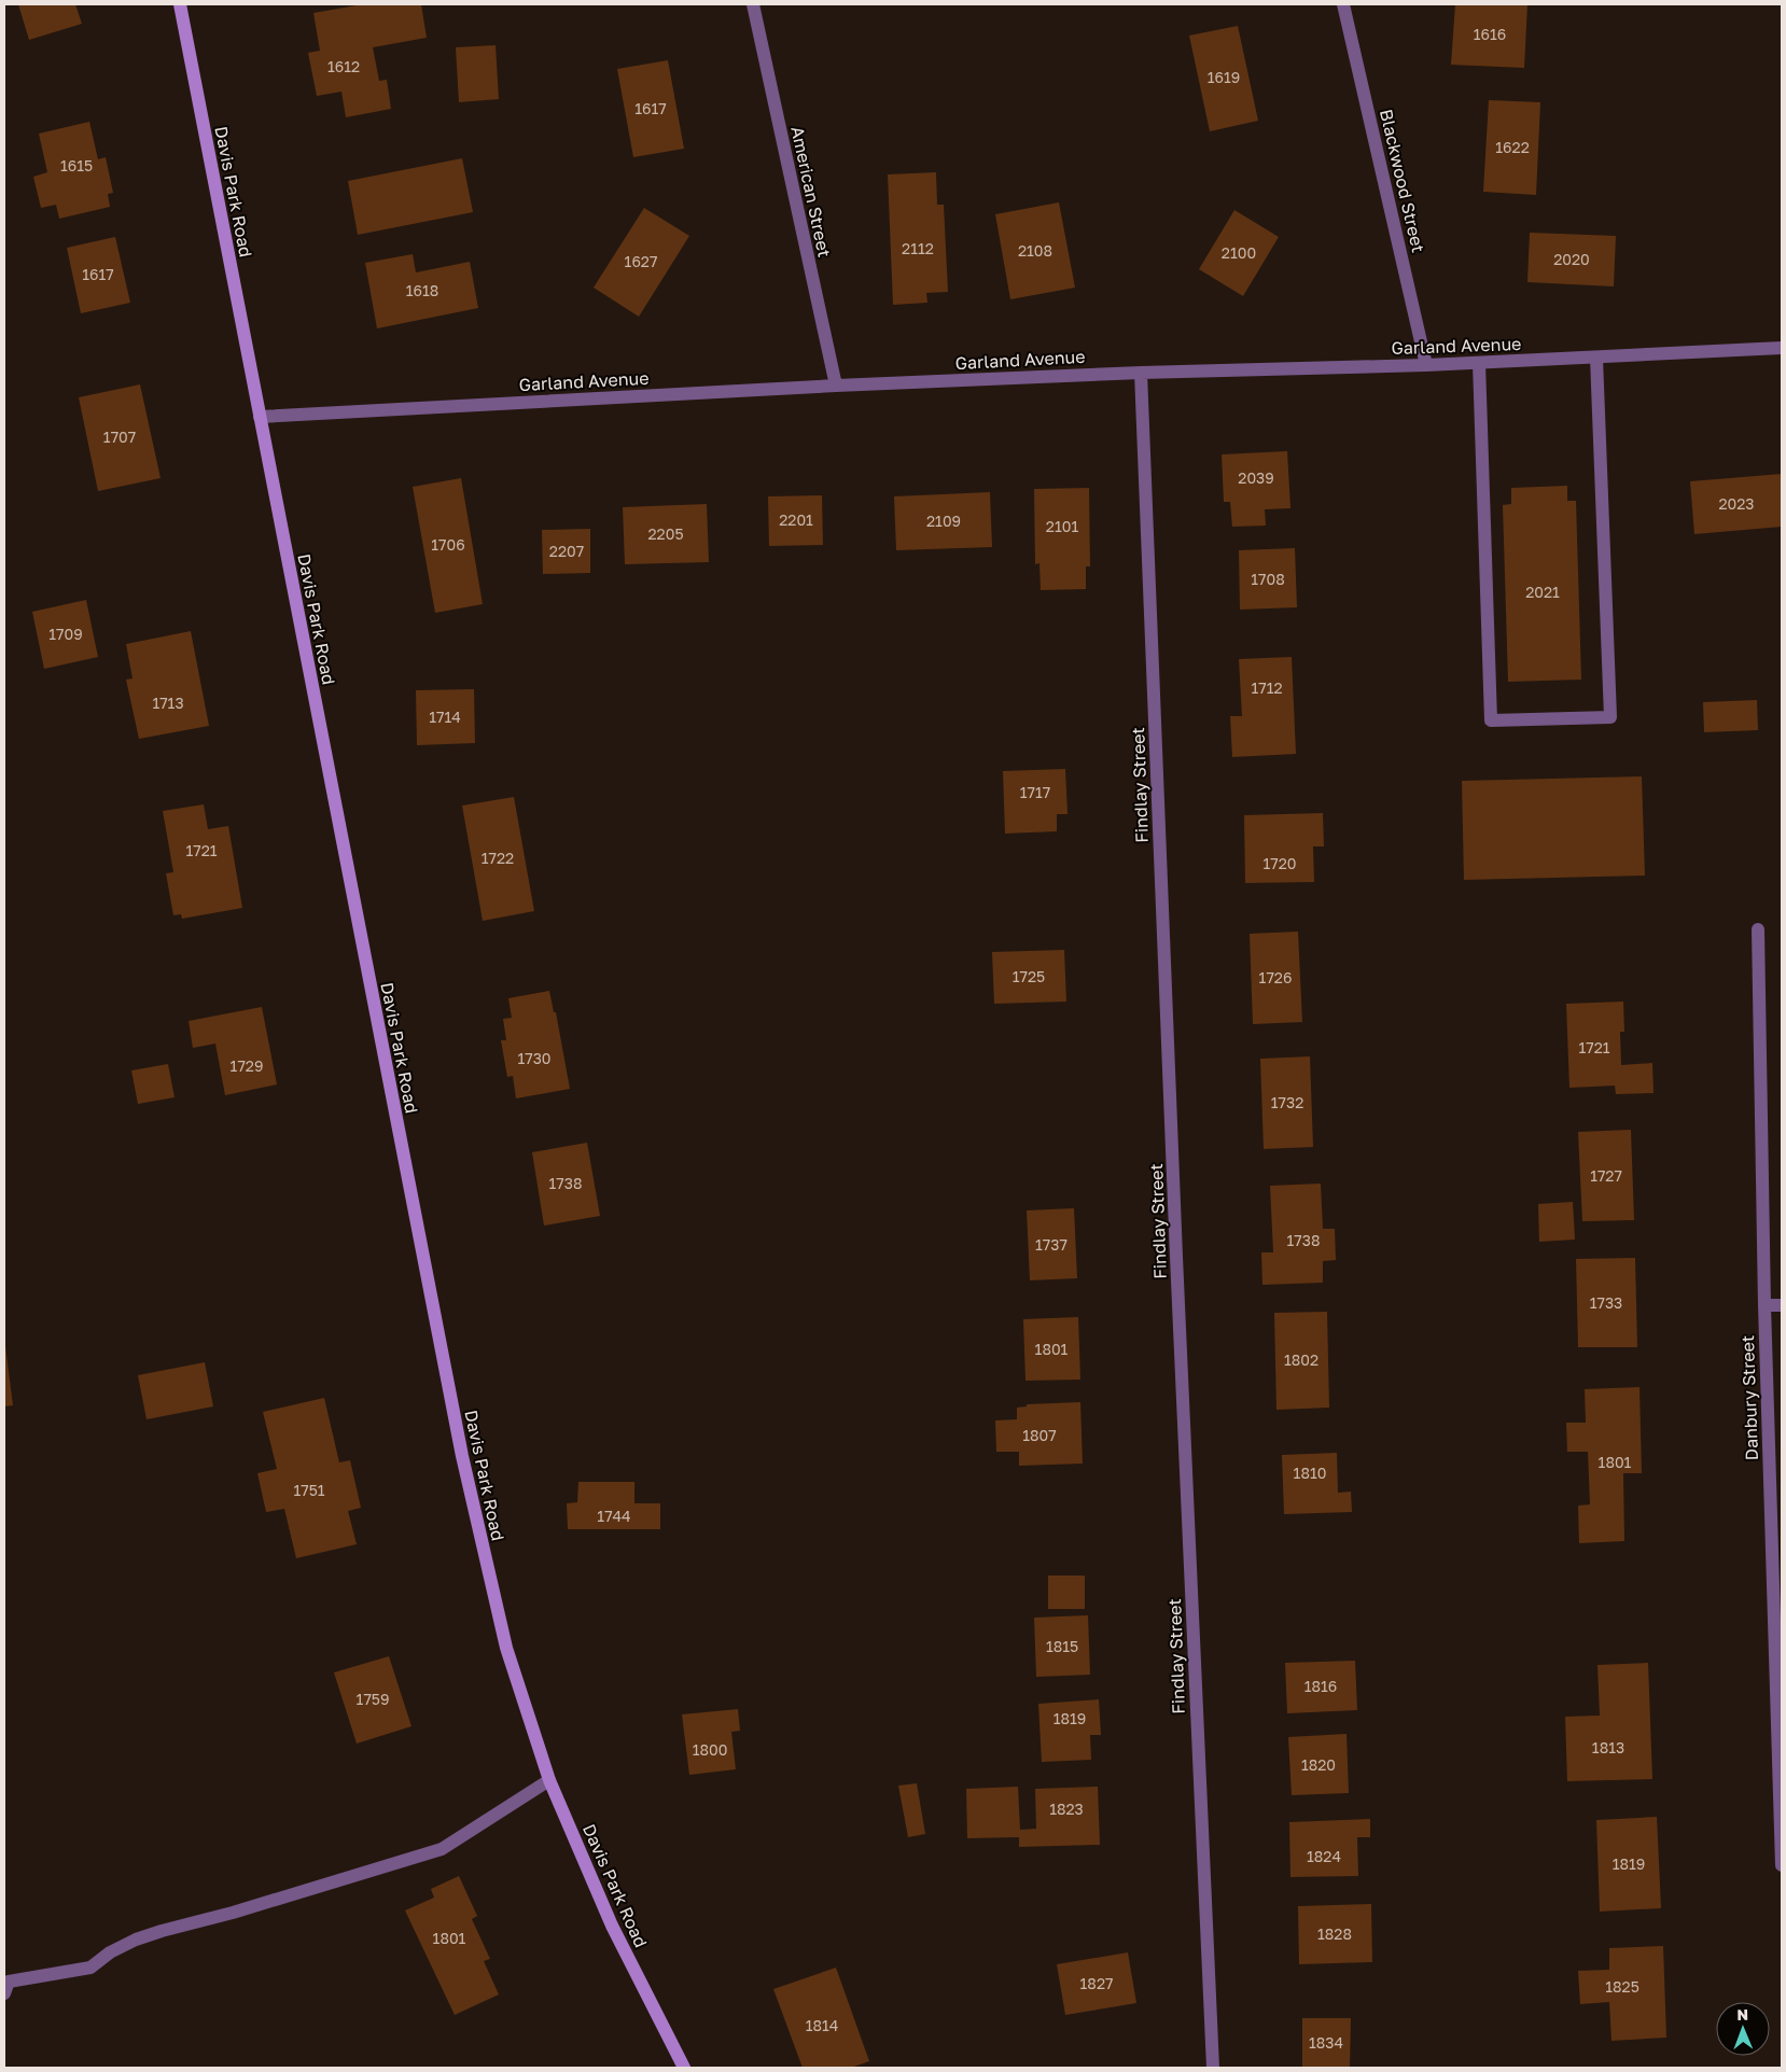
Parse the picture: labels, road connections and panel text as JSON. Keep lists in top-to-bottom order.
{
  "streets": {
    "main road": ["Davis Park Road"],
    "street": [
      "Blackwood Street",
      "American Street",
      "Garland Avenue",
      "Findlay Street",
      "Danbury Street"
    ]
  },
  "crossings": [
    ["Blackwood Street", "Garland Avenue"],
    ["Davis Park Road", "Garland Avenue"],
    ["American Street", "Garland Avenue"],
    ["Garland Avenue", "Findlay Street"]
  ],
  "house_numbers": [
    "1616",
    "1612",
    "1619",
    "1617",
    "1622",
    "1615",
    "2112",
    "2108",
    "2100",
    "2020",
    "1627",
    "1617",
    "1618",
    "1707",
    "2039",
    "2023",
    "2201",
    "2109",
    "2101",
    "2205",
    "1706",
    "2207",
    "1708",
    "2021",
    "1709",
    "1712",
    "1713",
    "1714",
    "1717",
    "1721",
    "1722",
    "1720",
    "1725",
    "1726",
    "1721",
    "1730",
    "1729",
    "1732",
    "1727",
    "1738",
    "1738",
    "1737",
    "1733",
    "1801",
    "1802",
    "1807",
    "1801",
    "1810",
    "1751",
    "1744",
    "1815",
    "1816",
    "1759",
    "1819",
    "1813",
    "1800",
    "1820",
    "1823",
    "1824",
    "1819",
    "1828",
    "1801",
    "1827",
    "1825",
    "1814",
    "1834"
  ],
  "north": "top"
}
